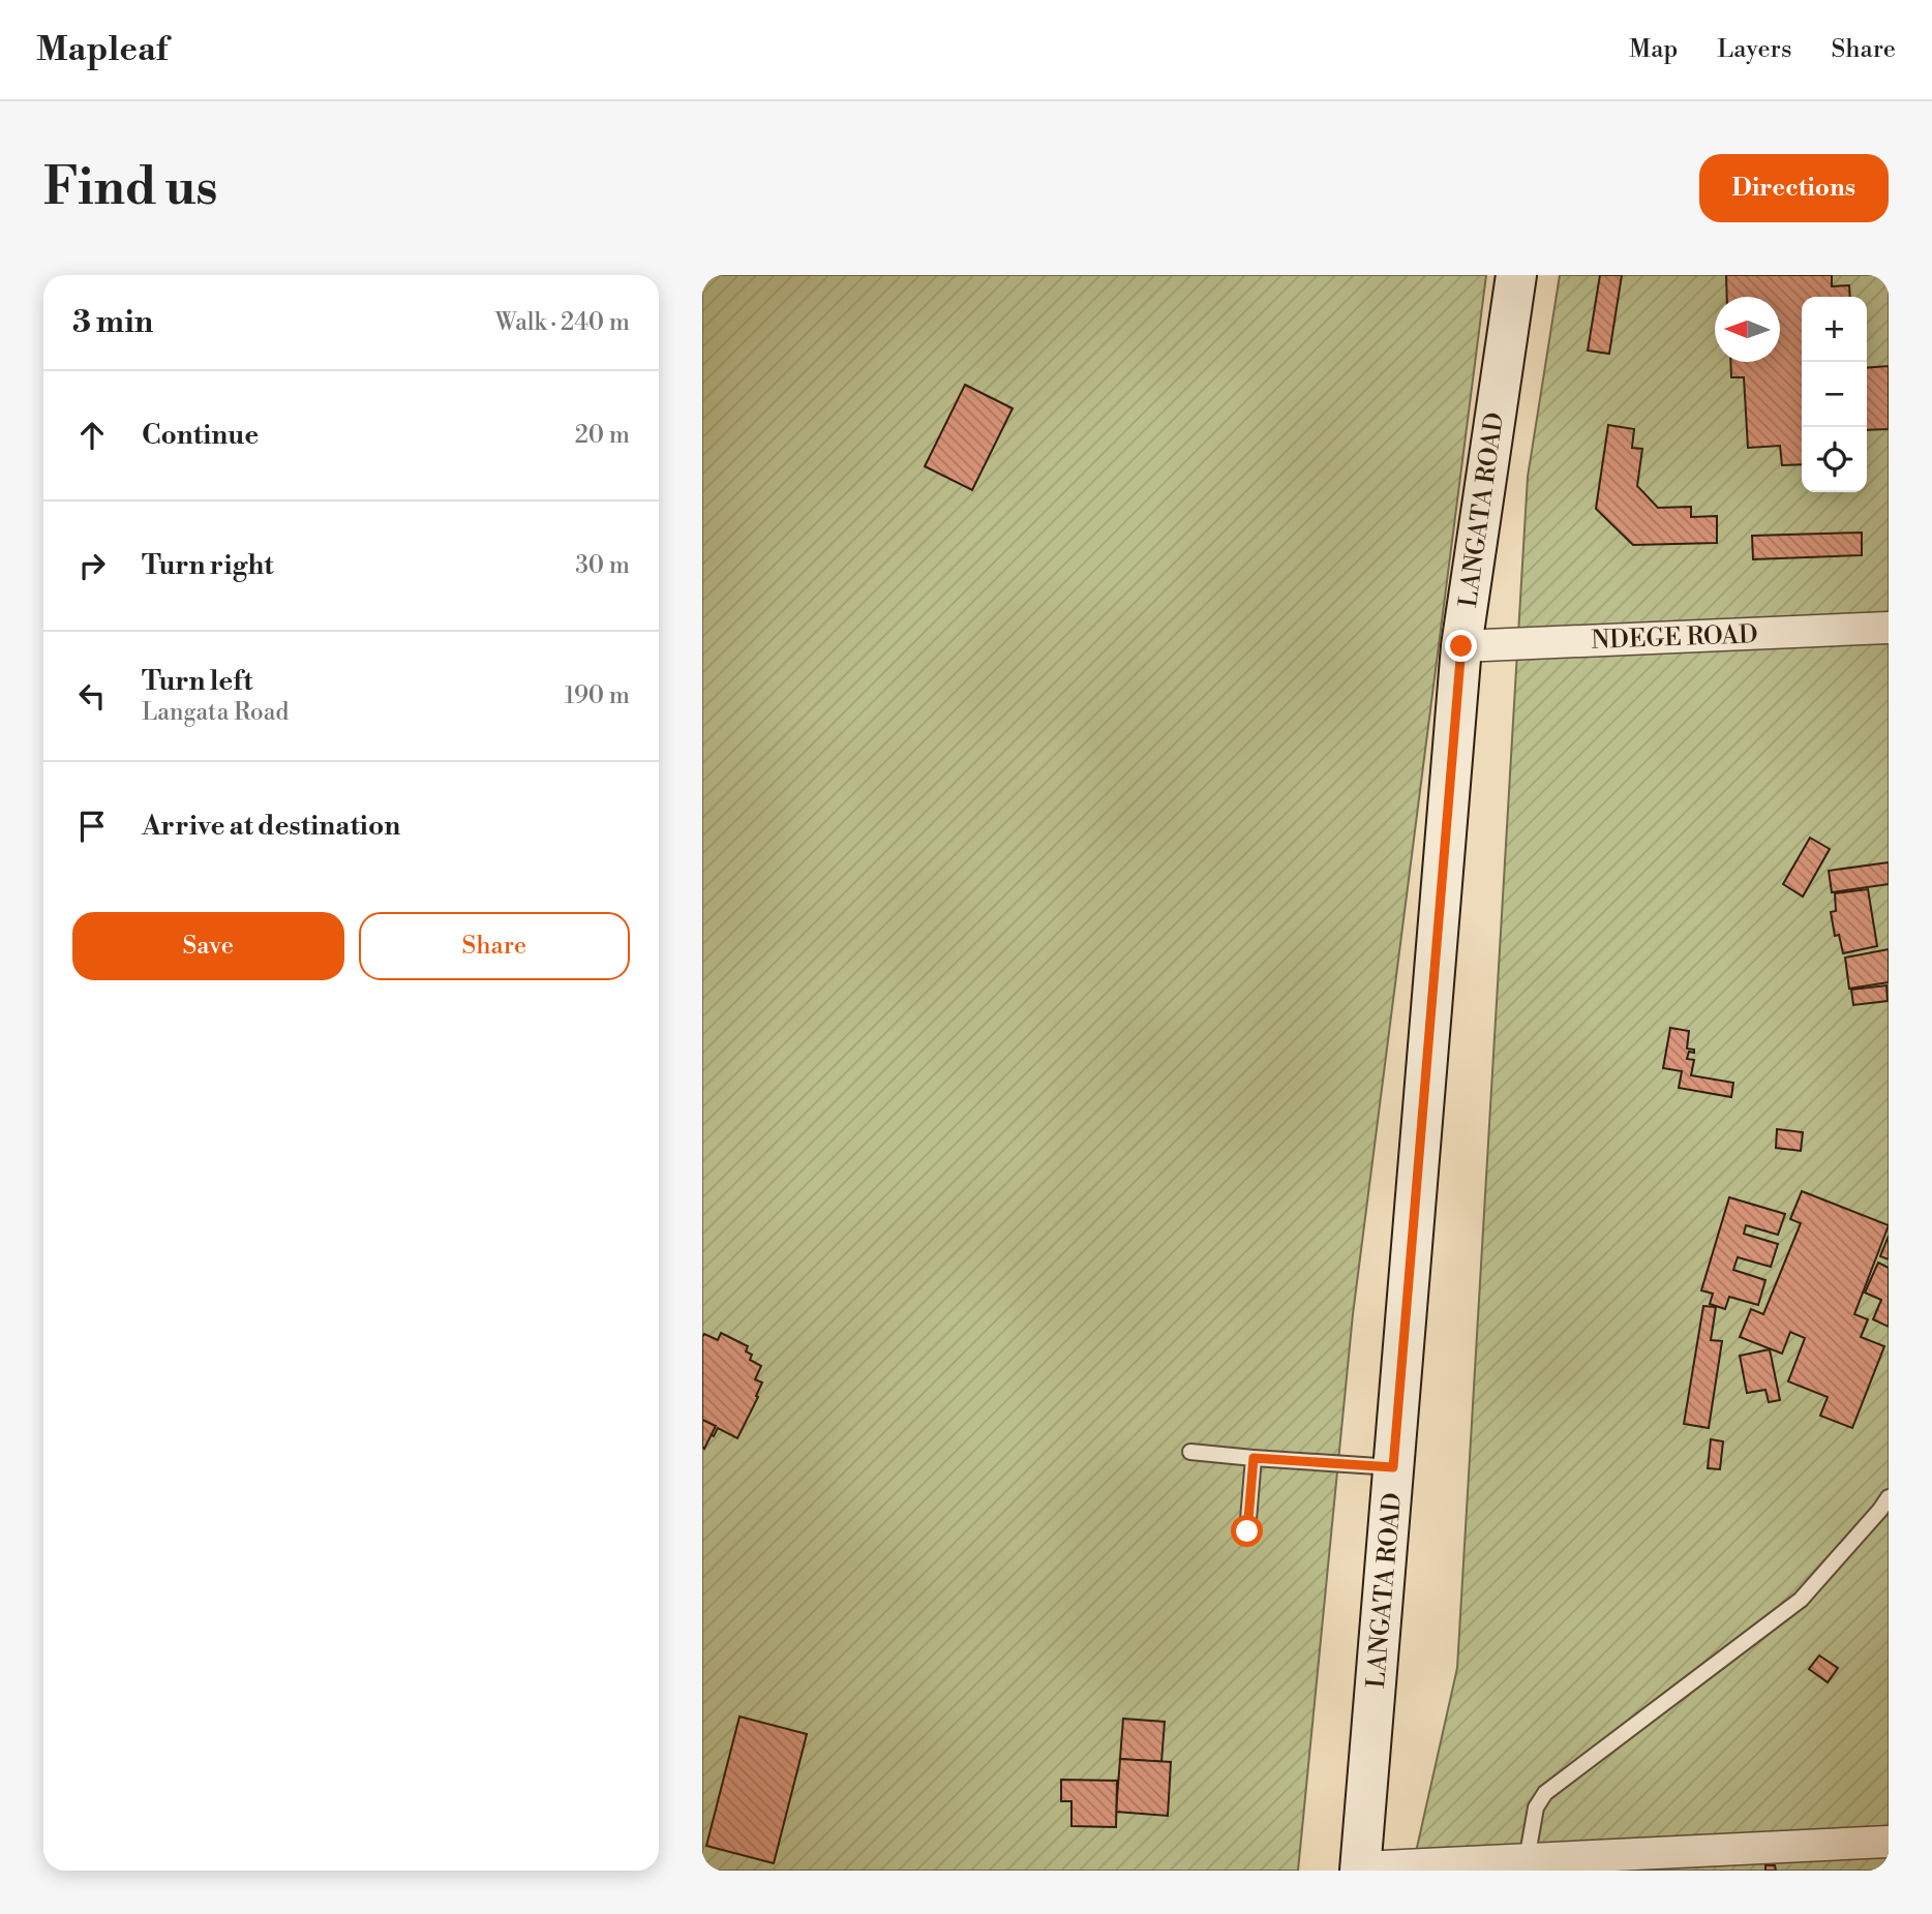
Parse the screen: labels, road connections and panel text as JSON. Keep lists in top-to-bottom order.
{
  "streets": {
    "main road": ["LANGATA ROAD"],
    "street": ["NDEGE ROAD"]
  },
  "crossings": [
    ["LANGATA ROAD", "NDEGE ROAD"]
  ],
  "north": "left",
  "page": {
    "header": "Mapleaf",
    "nav": ["Map", "Layers", "Share"],
    "buttons": [
      "Directions",
      ["Save", "Share"]
    ],
    "title": "Find us",
    "heading": ["3 min", "Walk · 240 m"],
    "map_buttons": ["+", "−"],
    "list": [
      ["Continue", "20 m"],
      ["Turn right", "30 m"],
      ["Turn left", "Langata Road", "190 m"],
      "Arrive at destination"
    ]
  }
}
